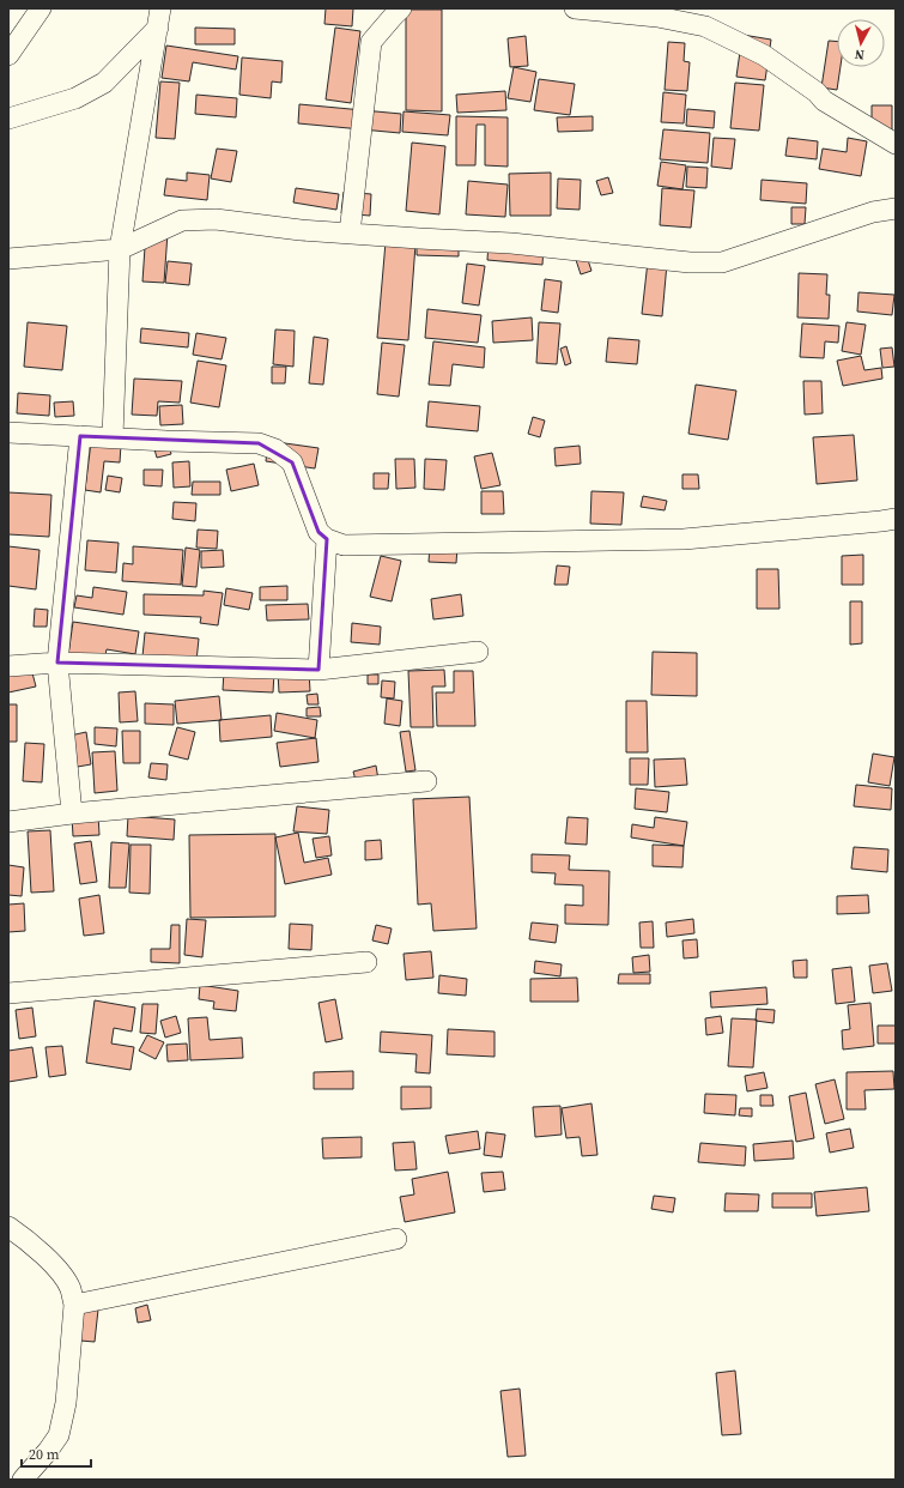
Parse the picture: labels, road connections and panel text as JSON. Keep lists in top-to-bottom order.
{
  "scale_bar": "20 m",
  "north": "bottom"
}
